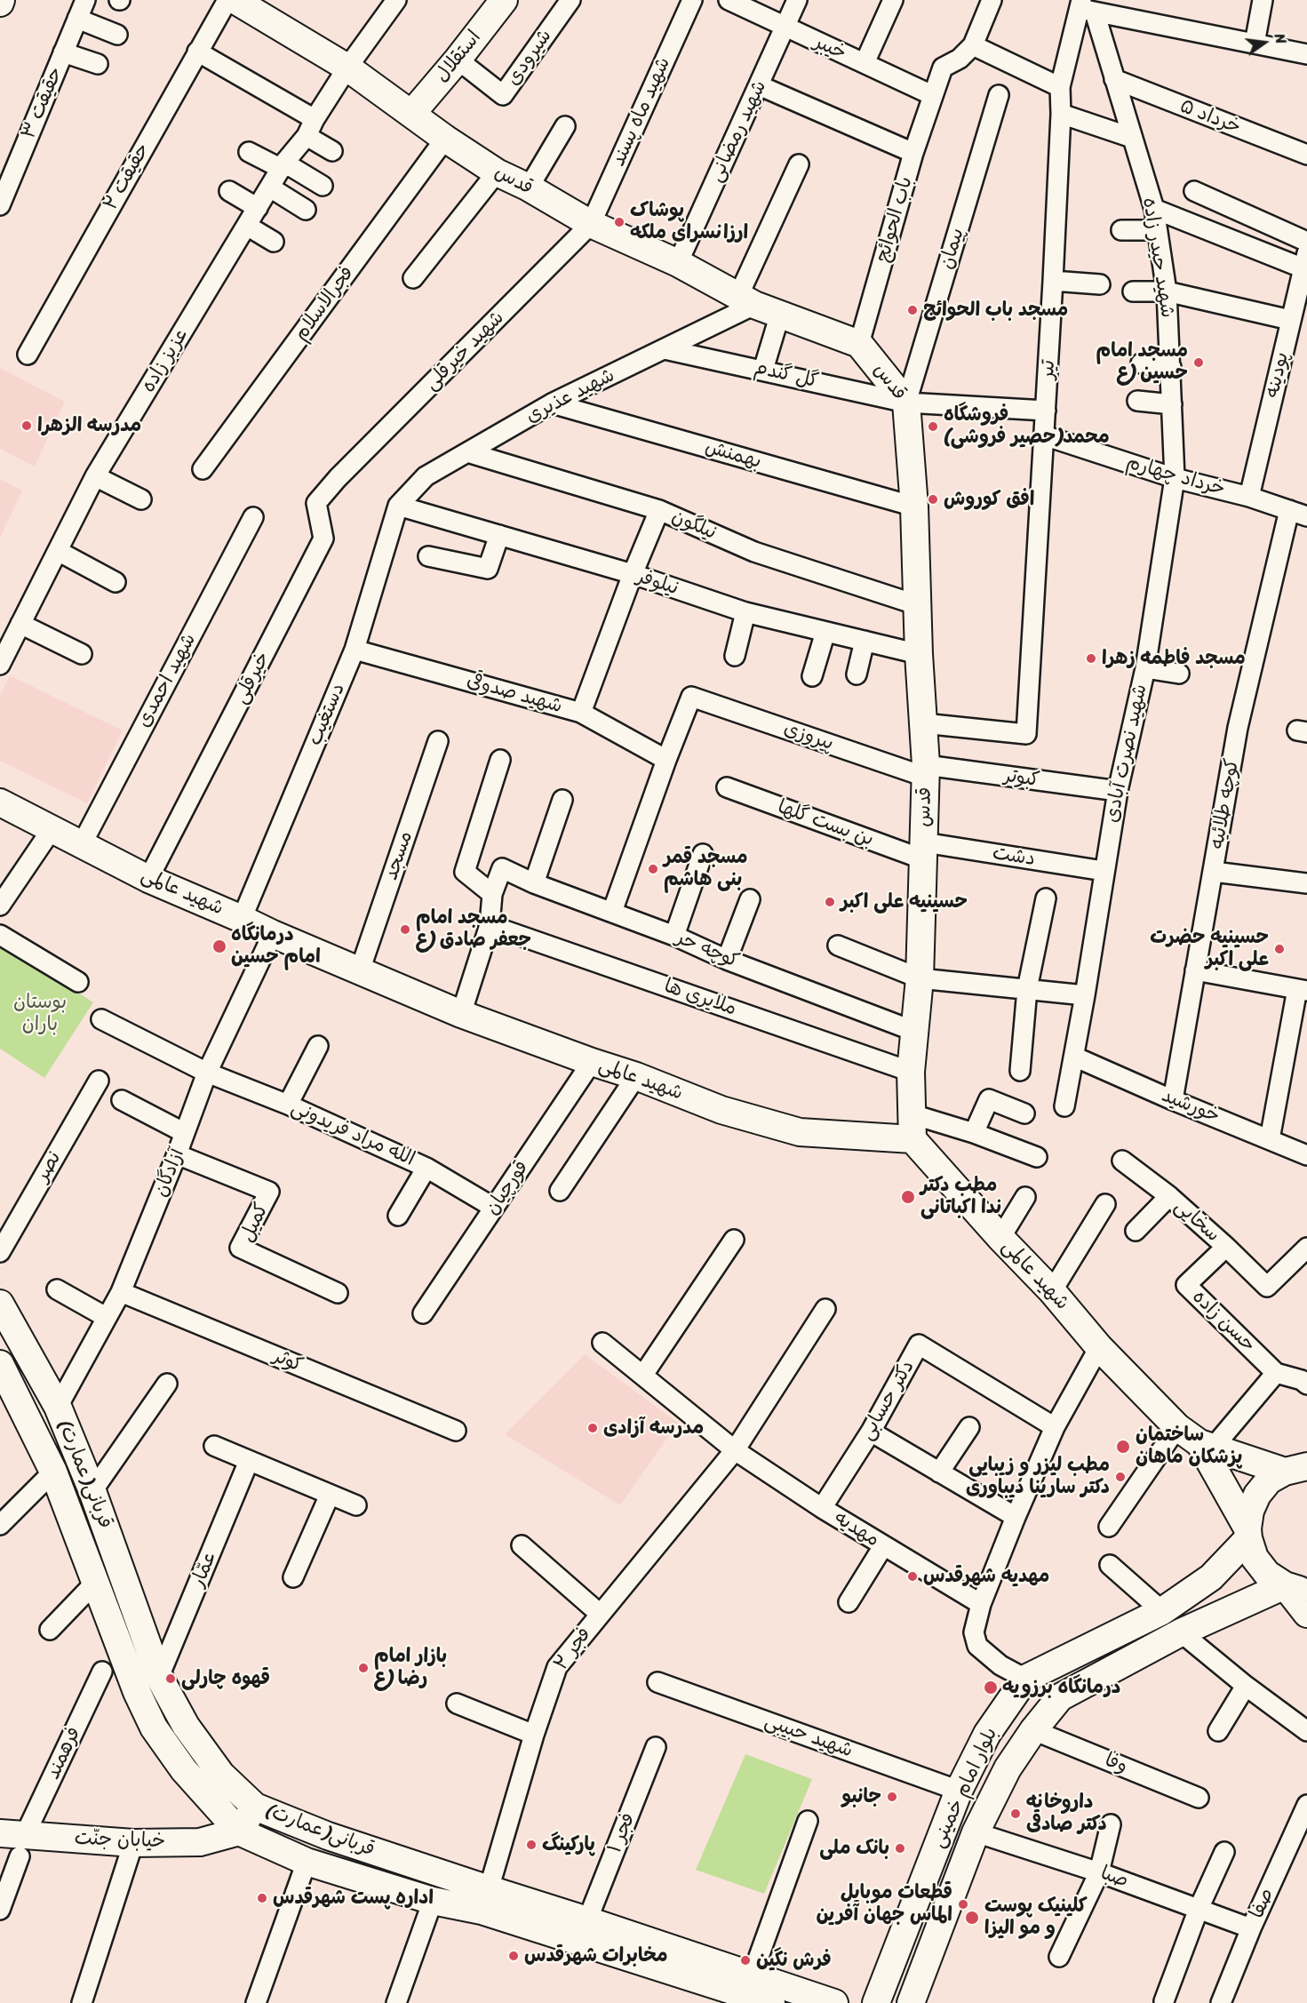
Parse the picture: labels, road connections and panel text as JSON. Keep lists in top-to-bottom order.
{
  "streets": {
    "main road": [
      "استقلال",
      "قدس",
      "شهید عالمی",
      "(عمارت)قربانی",
      "بلوار امام خمینی",
      "خیابان جنّت"
    ],
    "street": [
      "خیبر",
      "شیرودی",
      "حقیقت ۳",
      "شهید ماه پسند",
      "خرداد ۵",
      "شهید رمضانی",
      "حقیقت ۲",
      "باب الحوائج",
      "پیمان",
      "شهید حیدر زاده",
      "فجرالاسلام",
      "شهید خیرقلی",
      "عزیز زاده",
      "تیر",
      "گل گندم",
      "پودینه",
      "شهید عذیری",
      "بهمنش",
      "خرداد چهارم",
      "نیلگون",
      "نیلوفر",
      "خیرقلی",
      "شهید احمدی",
      "شهید صدوقی",
      "دستغیب",
      "پیروزی",
      "شهید نصرت آبادی",
      "کبوتر",
      "کوچه طلائیه",
      "بن بست گلها",
      "مسجد",
      "دشت",
      "کوچه حر",
      "ملایری ها",
      "خورشید",
      "الله مراد فریدونی",
      "نصر",
      "آزادگان",
      "قورچیان",
      "سخایی",
      "کمیل",
      "حسن زاده",
      "کوثر",
      "دکتر حسابی",
      "مهدیه",
      "عمّار",
      "فجر ۲",
      "شهید حبیبی",
      "فرهمند",
      "وفا",
      "فجر ۱",
      "صبا",
      "صفا"
    ]
  },
  "crossings": [
    ["خیبر", "شهید رمضانی"],
    ["خیبر", "باب الحوائج"],
    ["استقلال", "شیرودی"],
    ["استقلال", "قدس"],
    ["شهید ماه پسند", "قدس"],
    ["شهید ماه پسند", "شهید خیرقلی"],
    ["خرداد ۵", "شهید حیدر زاده"],
    ["شهید رمضانی", "قدس"],
    ["قدس", "باب الحوائج"],
    ["قدس", "پیمان"],
    ["قدس", "فجرالاسلام"],
    ["قدس", "شهید خیرقلی"],
    ["قدس", "عزیز زاده"],
    ["قدس", "تیر"],
    ["قدس", "گل گندم"],
    ["قدس", "شهید عذیری"],
    ["قدس", "بهمنش"],
    ["قدس", "نیلگون"],
    ["قدس", "نیلوفر"],
    ["قدس", "پیروزی"],
    ["قدس", "کبوتر"],
    ["قدس", "بن بست گلها"],
    ["قدس", "دشت"],
    ["قدس", "شهید عالمی"],
    ["قدس", "کوچه حر"],
    ["قدس", "ملایری ها"],
    ["پیمان", "گل گندم"],
    ["شهید حیدر زاده", "تیر"],
    ["شهید حیدر زاده", "خرداد چهارم"],
    ["شهید حیدر زاده", "شهید نصرت آبادی"],
    ["شهید خیرقلی", "خیرقلی"],
    ["تیر", "گل گندم"],
    ["تیر", "خرداد چهارم"],
    ["گل گندم", "شهید عذیری"],
    ["پودینه", "خرداد چهارم"],
    ["شهید عذیری", "بهمنش"],
    ["شهید عذیری", "نیلگون"],
    ["شهید عذیری", "نیلوفر"],
    ["شهید عذیری", "دستغیب"],
    ["خرداد چهارم", "شهید نصرت آبادی"],
    ["خرداد چهارم", "کوچه طلائیه"],
    ["نیلوفر", "دستغیب"],
    ["خیرقلی", "شهید عالمی"],
    ["شهید احمدی", "شهید عالمی"],
    ["شهید صدوقی", "دستغیب"],
    ["شهید صدوقی", "پیروزی"],
    ["دستغیب", "شهید عالمی"],
    ["پیروزی", "کبوتر"],
    ["شهید نصرت آبادی", "کبوتر"],
    ["شهید نصرت آبادی", "دشت"],
    ["شهید نصرت آبادی", "خورشید"],
    ["کوچه طلائیه", "خورشید"],
    ["بن بست گلها", "دشت"],
    ["مسجد", "شهید عالمی"],
    ["شهید عالمی", "آزادگان"],
    ["شهید عالمی", "قورچیان"],
    ["شهید عالمی", "بلوار امام خمینی"],
    ["الله مراد فریدونی", "آزادگان"],
    ["الله مراد فریدونی", "قورچیان"],
    ["آزادگان", "کمیل"],
    ["آزادگان", "کوثر"],
    ["آزادگان", "(عمارت)قربانی"],
    ["سخایی", "حسن زاده"],
    ["دکتر حسابی", "مهدیه"],
    ["(عمارت)قربانی", "عمّار"],
    ["(عمارت)قربانی", "فجر ۲"],
    ["(عمارت)قربانی", "فجر ۱"],
    ["(عمارت)قربانی", "خیابان جنّت"],
    ["مهدیه", "فجر ۲"],
    ["شهید حبیبی", "بلوار امام خمینی"],
    ["فرهمند", "خیابان جنّت"],
    ["وفا", "بلوار امام خمینی"],
    ["بلوار امام خمینی", "صبا"],
    ["صبا", "صفا"]
  ],
  "parks": ["بوستان باران"],
  "places": [
    "پوشاک ارزانسرای ملکه",
    "مسجد باب الحوائج",
    "مسجد امام حسین (ع",
    "مدرسه الزهرا",
    "فروشگاه محمد(حصیر فروشی)",
    "افق کوروش",
    "مسجد فاطمه زهرا",
    "مسجد قمر بنی هاشم",
    "حسینیه علی اکبر",
    "مسجد امام جعفر صادق (ع",
    "درمانگاه امام حسین",
    "حسینیه حضرت علی اکبر",
    "مطب دکتر ندا اکباتانی",
    "مدرسه آزادی",
    "ساختمان پزشکان ماهان",
    "مطب لیزر و زیبایی دکتر سارینا دیباوری",
    "مهدیه شهرقدس",
    "بازار امام رضا (ع",
    "قهوه چارلی",
    "درمانگاه برزویه",
    "جانبو",
    "داروخانه دکتر صادقی",
    "پارکینگ",
    "بانک ملی",
    "اداره پست شهرقدس",
    "قطعات موبایل الماس جهان آفرین",
    "کلینیک پوست و مو الیزا",
    "مخابرات شهرقدس",
    "فرش نگین"
  ],
  "north": "right"
}
